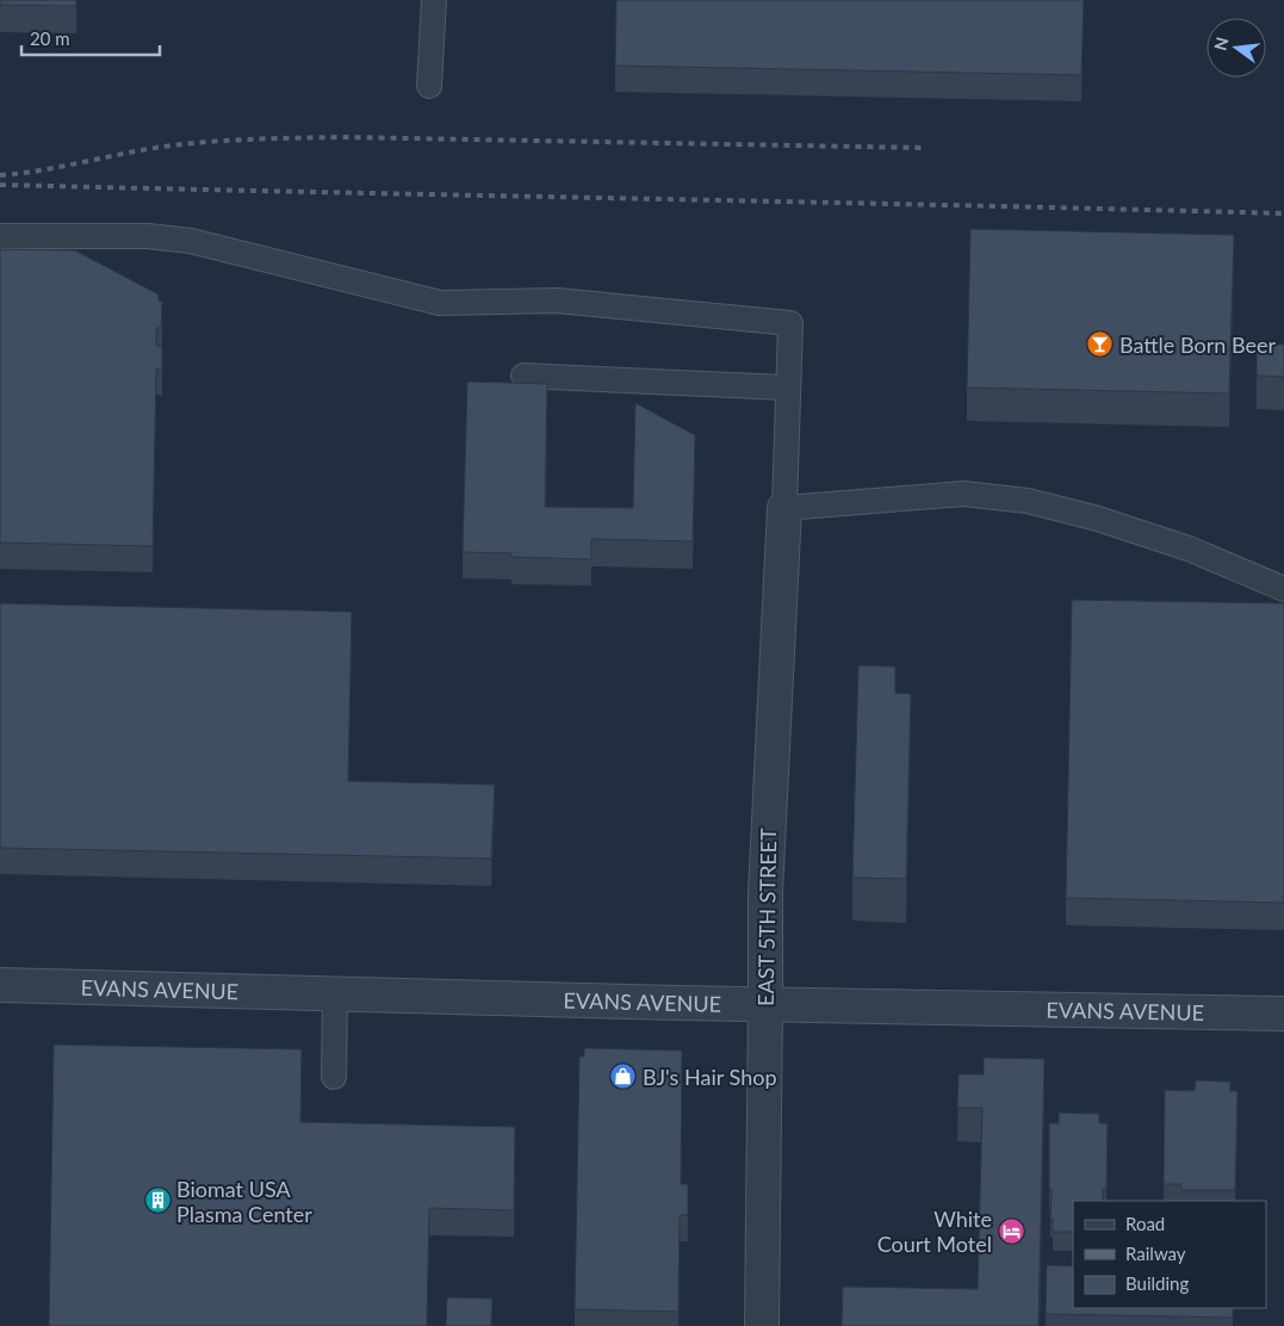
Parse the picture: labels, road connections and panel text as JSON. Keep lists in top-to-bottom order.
{
  "streets": {
    "street": ["EAST 5TH STREET", "EVANS AVENUE"]
  },
  "crossings": [
    ["EAST 5TH STREET", "EVANS AVENUE"]
  ],
  "places": {
    "bar": ["Battle Born Beer"],
    "shop": ["BJ's Hair Shop"],
    "building": ["Biomat USA Plasma Center"],
    "hotel": ["White Court Motel"]
  },
  "legend": ["Road", "Railway", "Building"],
  "scale_bar": "20 m",
  "north": "left"
}
